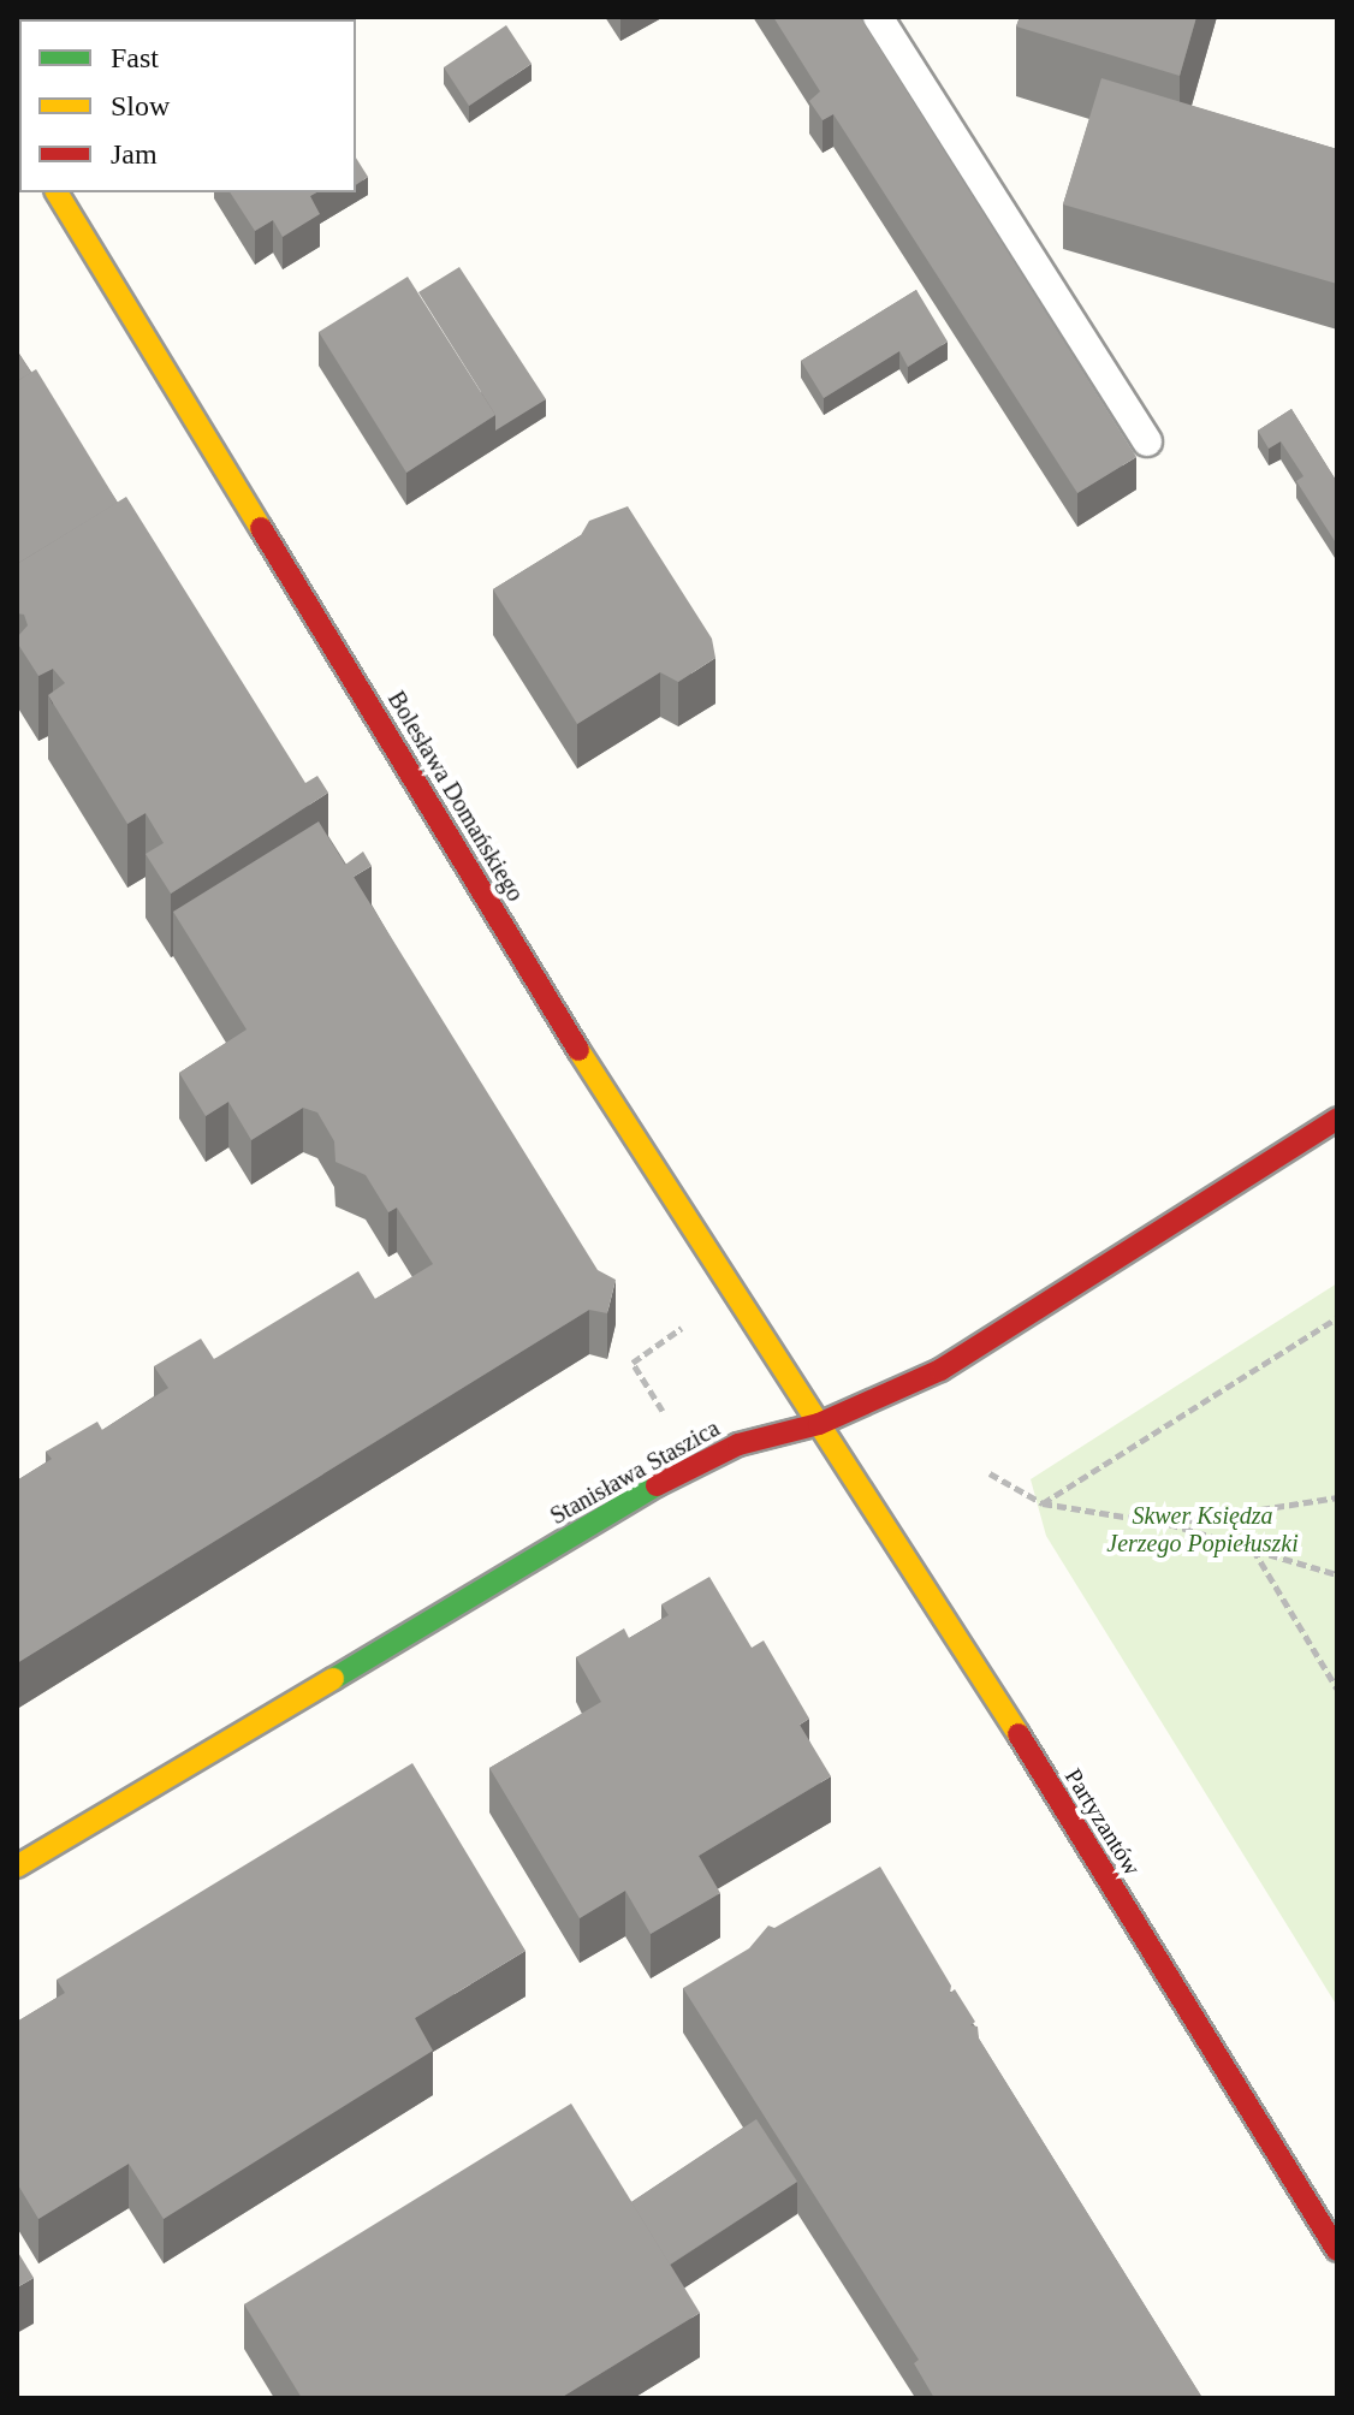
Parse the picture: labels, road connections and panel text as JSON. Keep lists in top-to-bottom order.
{
  "streets": {
    "street": ["Bolesława Domańskiego", "Stanisława Staszica", "Partyzantów"]
  },
  "crossings": [
    ["Bolesława Domańskiego", "Stanisława Staszica"],
    ["Bolesława Domańskiego", "Partyzantów"],
    ["Stanisława Staszica", "Partyzantów"]
  ],
  "parks": ["Skwer Księdza Jerzego Popiełuszki"],
  "legend": ["Fast", "Slow", "Jam"]
}
